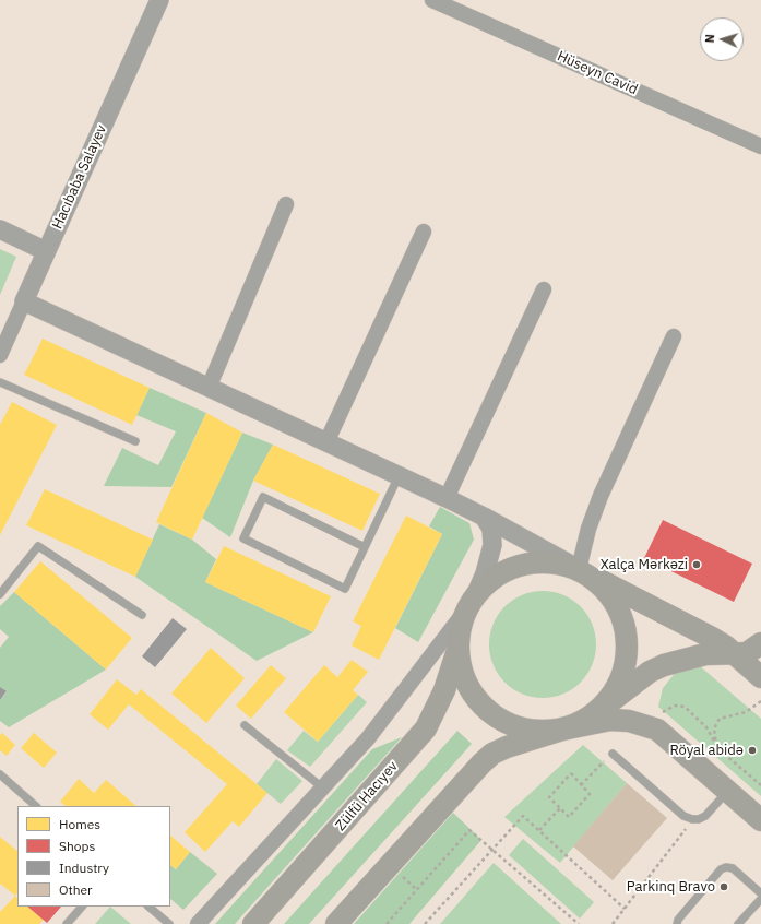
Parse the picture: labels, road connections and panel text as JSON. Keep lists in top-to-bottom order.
{
  "streets": {
    "main road": ["Zülfü Hacıyev"],
    "street": ["Hüseyn Cavid", "Hacıbaba Salayev"]
  },
  "places": ["Xalça Mərkəzi", "Röyal abidə", "Parkinq Bravo"],
  "legend": [
    "Homes",
    "Shops",
    "Industry",
    "Other"
  ],
  "north": "left"
}
